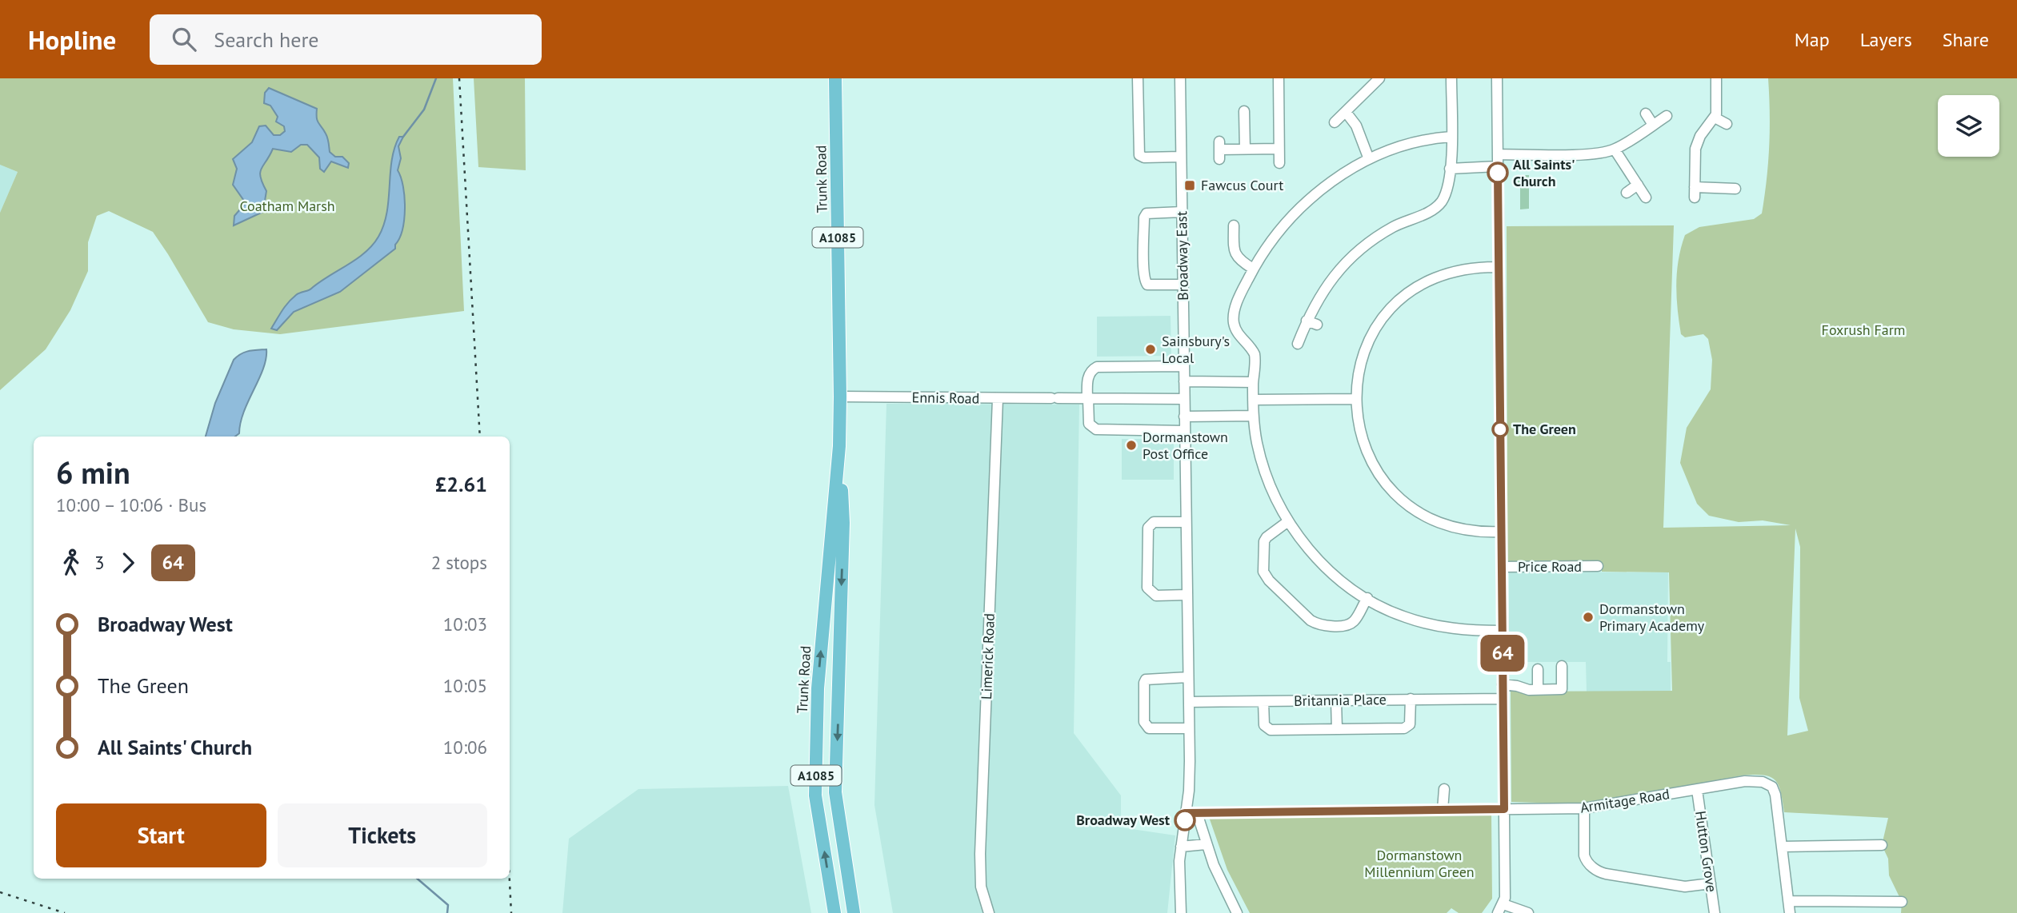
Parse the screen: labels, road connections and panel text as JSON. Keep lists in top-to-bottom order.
{
  "streets": {
    "main road": ["Trunk Road", "A1085"],
    "street": [
      "Broadway East",
      "Ennis Road",
      "Price Road",
      "Limerick Road",
      "Britannia Place",
      "Armitage Road",
      "Hutton Grove"
    ]
  },
  "crossings": [
    ["Trunk Road", "Ennis Road"],
    ["Ennis Road", "Limerick Road"],
    ["Armitage Road", "Hutton Grove"]
  ],
  "parks": ["Coatham Marsh", "Foxrush Farm", "Dormanstown Millennium Green"],
  "places": {
    "other": [
      "All Saints' Church",
      "Sainsbury's Local",
      "The Green",
      "Dormanstown Post Office",
      "Dormanstown Primary Academy",
      "Broadway West"
    ],
    "transit": ["Fawcus Court"]
  },
  "lines": ["bus line 64"],
  "page": {
    "header": "Hopline",
    "search": "Search here",
    "nav": ["Map", "Layers", "Share"],
    "on_map": "64",
    "heading": ["6 min", "10:00 – 10:06 · Bus", "£2.61"],
    "legs": ["3", "64", "2 stops"],
    "list": [
      {
        "name": "Broadway West",
        "value": "10:03"
      },
      {
        "name": "The Green",
        "value": "10:05"
      },
      {
        "name": "All Saints' Church",
        "value": "10:06"
      }
    ],
    "buttons": ["Start", "Tickets"]
  }
}
